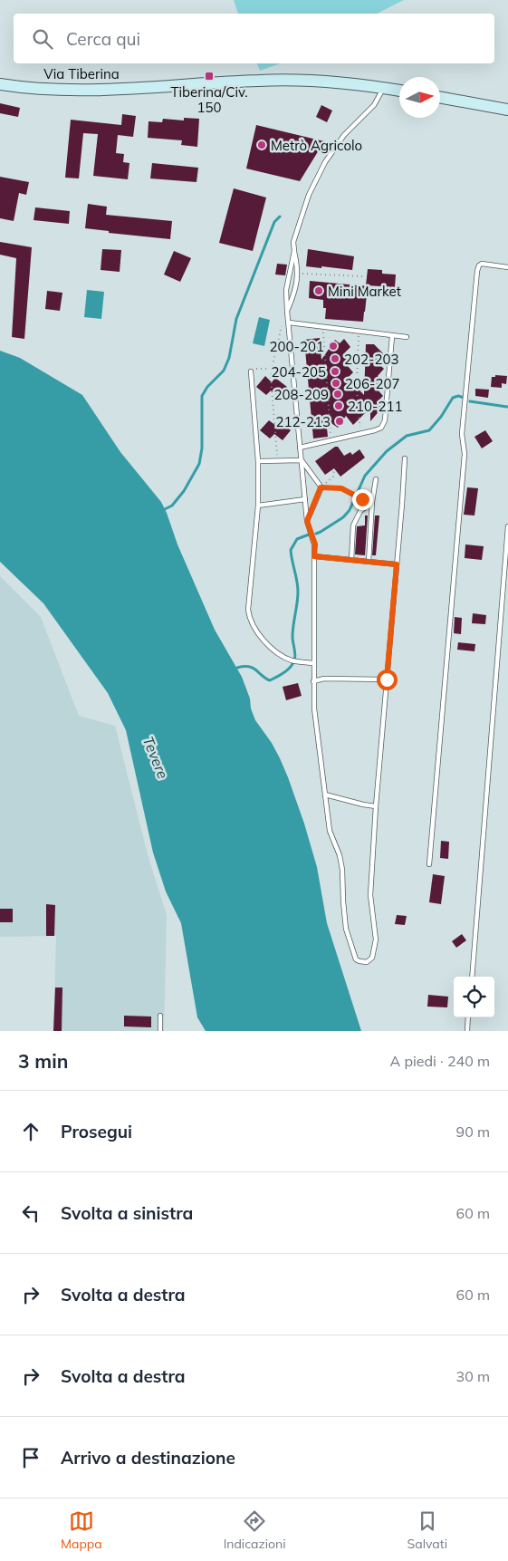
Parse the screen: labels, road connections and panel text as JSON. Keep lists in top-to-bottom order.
{
  "streets": {
    "main road": ["Via Tiberina"]
  },
  "water": ["Tevere"],
  "places": {
    "transit": ["Tiberina/Civ. 150"],
    "other": [
      "Metrò Agricolo",
      "Mini Market",
      "200-201",
      "202-203",
      "204-205",
      "206-207",
      "208-209",
      "210-211",
      "212-213"
    ]
  },
  "north": "right",
  "page": {
    "search": "Cerca qui",
    "heading": ["3 min", "A piedi · 240 m"],
    "list": [
      ["Prosegui", "90 m"],
      ["Svolta a sinistra", "60 m"],
      ["Svolta a destra", "60 m"],
      ["Svolta a destra", "30 m"],
      "Arrivo a destinazione"
    ],
    "nav": ["Mappa", "Indicazioni", "Salvati"]
  }
}
